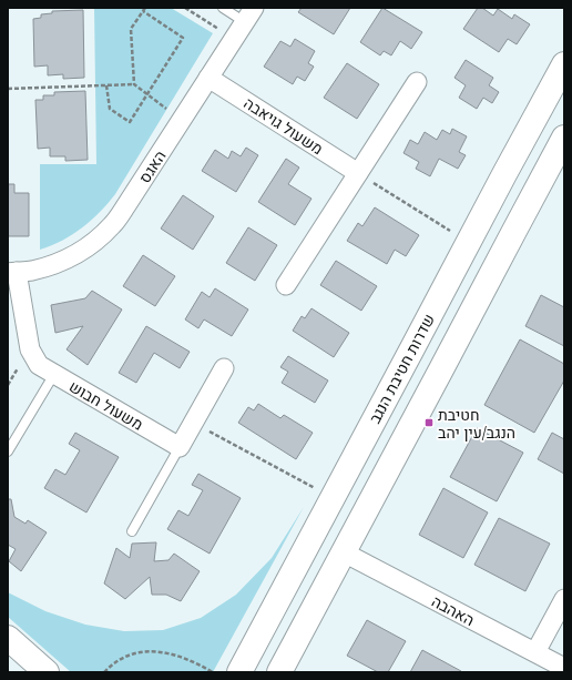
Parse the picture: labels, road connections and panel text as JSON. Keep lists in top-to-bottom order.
{
  "streets": {
    "street": [
      "משעול גויאבה",
      "האגס",
      "שדרות חטיבת הנגב",
      "משעול חבוש",
      "האהבה"
    ]
  },
  "crossings": [
    ["משעול גויאבה", "האגס"],
    ["האגס", "משעול חבוש"]
  ],
  "places": {
    "transit": ["חטיבת הנגב/עין יהב"]
  }
}
